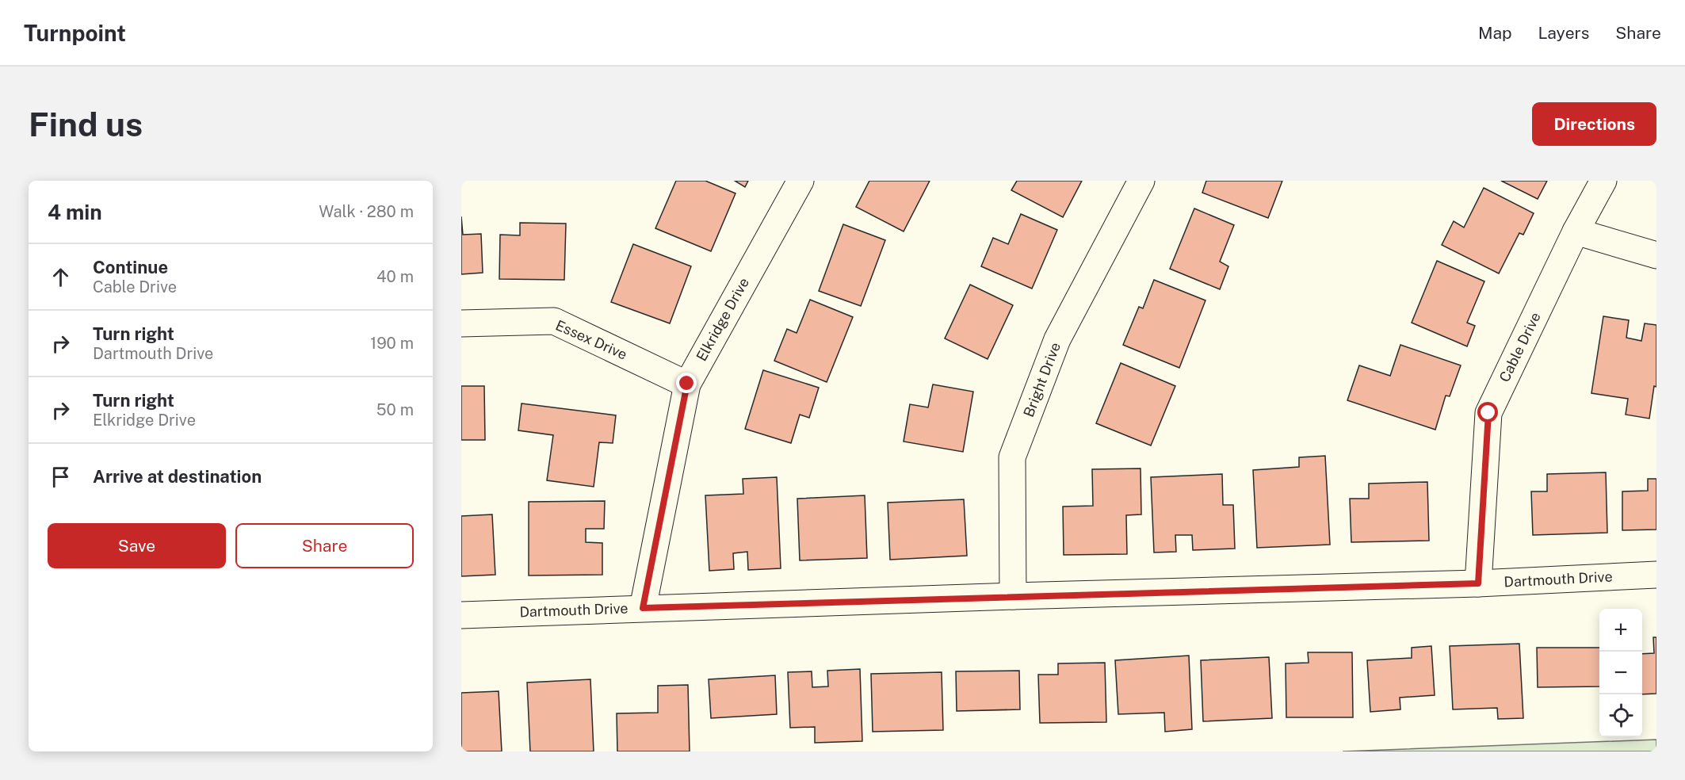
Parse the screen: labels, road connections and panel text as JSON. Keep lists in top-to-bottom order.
{
  "streets": {
    "street": [
      "Elkridge Drive",
      "Essex Drive",
      "Cable Drive",
      "Bright Drive",
      "Dartmouth Drive"
    ]
  },
  "crossings": [
    ["Elkridge Drive", "Essex Drive"],
    ["Elkridge Drive", "Dartmouth Drive"],
    ["Cable Drive", "Dartmouth Drive"],
    ["Bright Drive", "Dartmouth Drive"]
  ],
  "page": {
    "header": "Turnpoint",
    "nav": ["Map", "Layers", "Share"],
    "buttons": [
      "Directions",
      ["Save", "Share"]
    ],
    "title": "Find us",
    "heading": ["4 min", "Walk · 280 m"],
    "list": [
      ["Continue", "Cable Drive", "40 m"],
      ["Turn right", "Dartmouth Drive", "190 m"],
      ["Turn right", "Elkridge Drive", "50 m"],
      "Arrive at destination"
    ],
    "map_buttons": ["+", "−"]
  }
}
